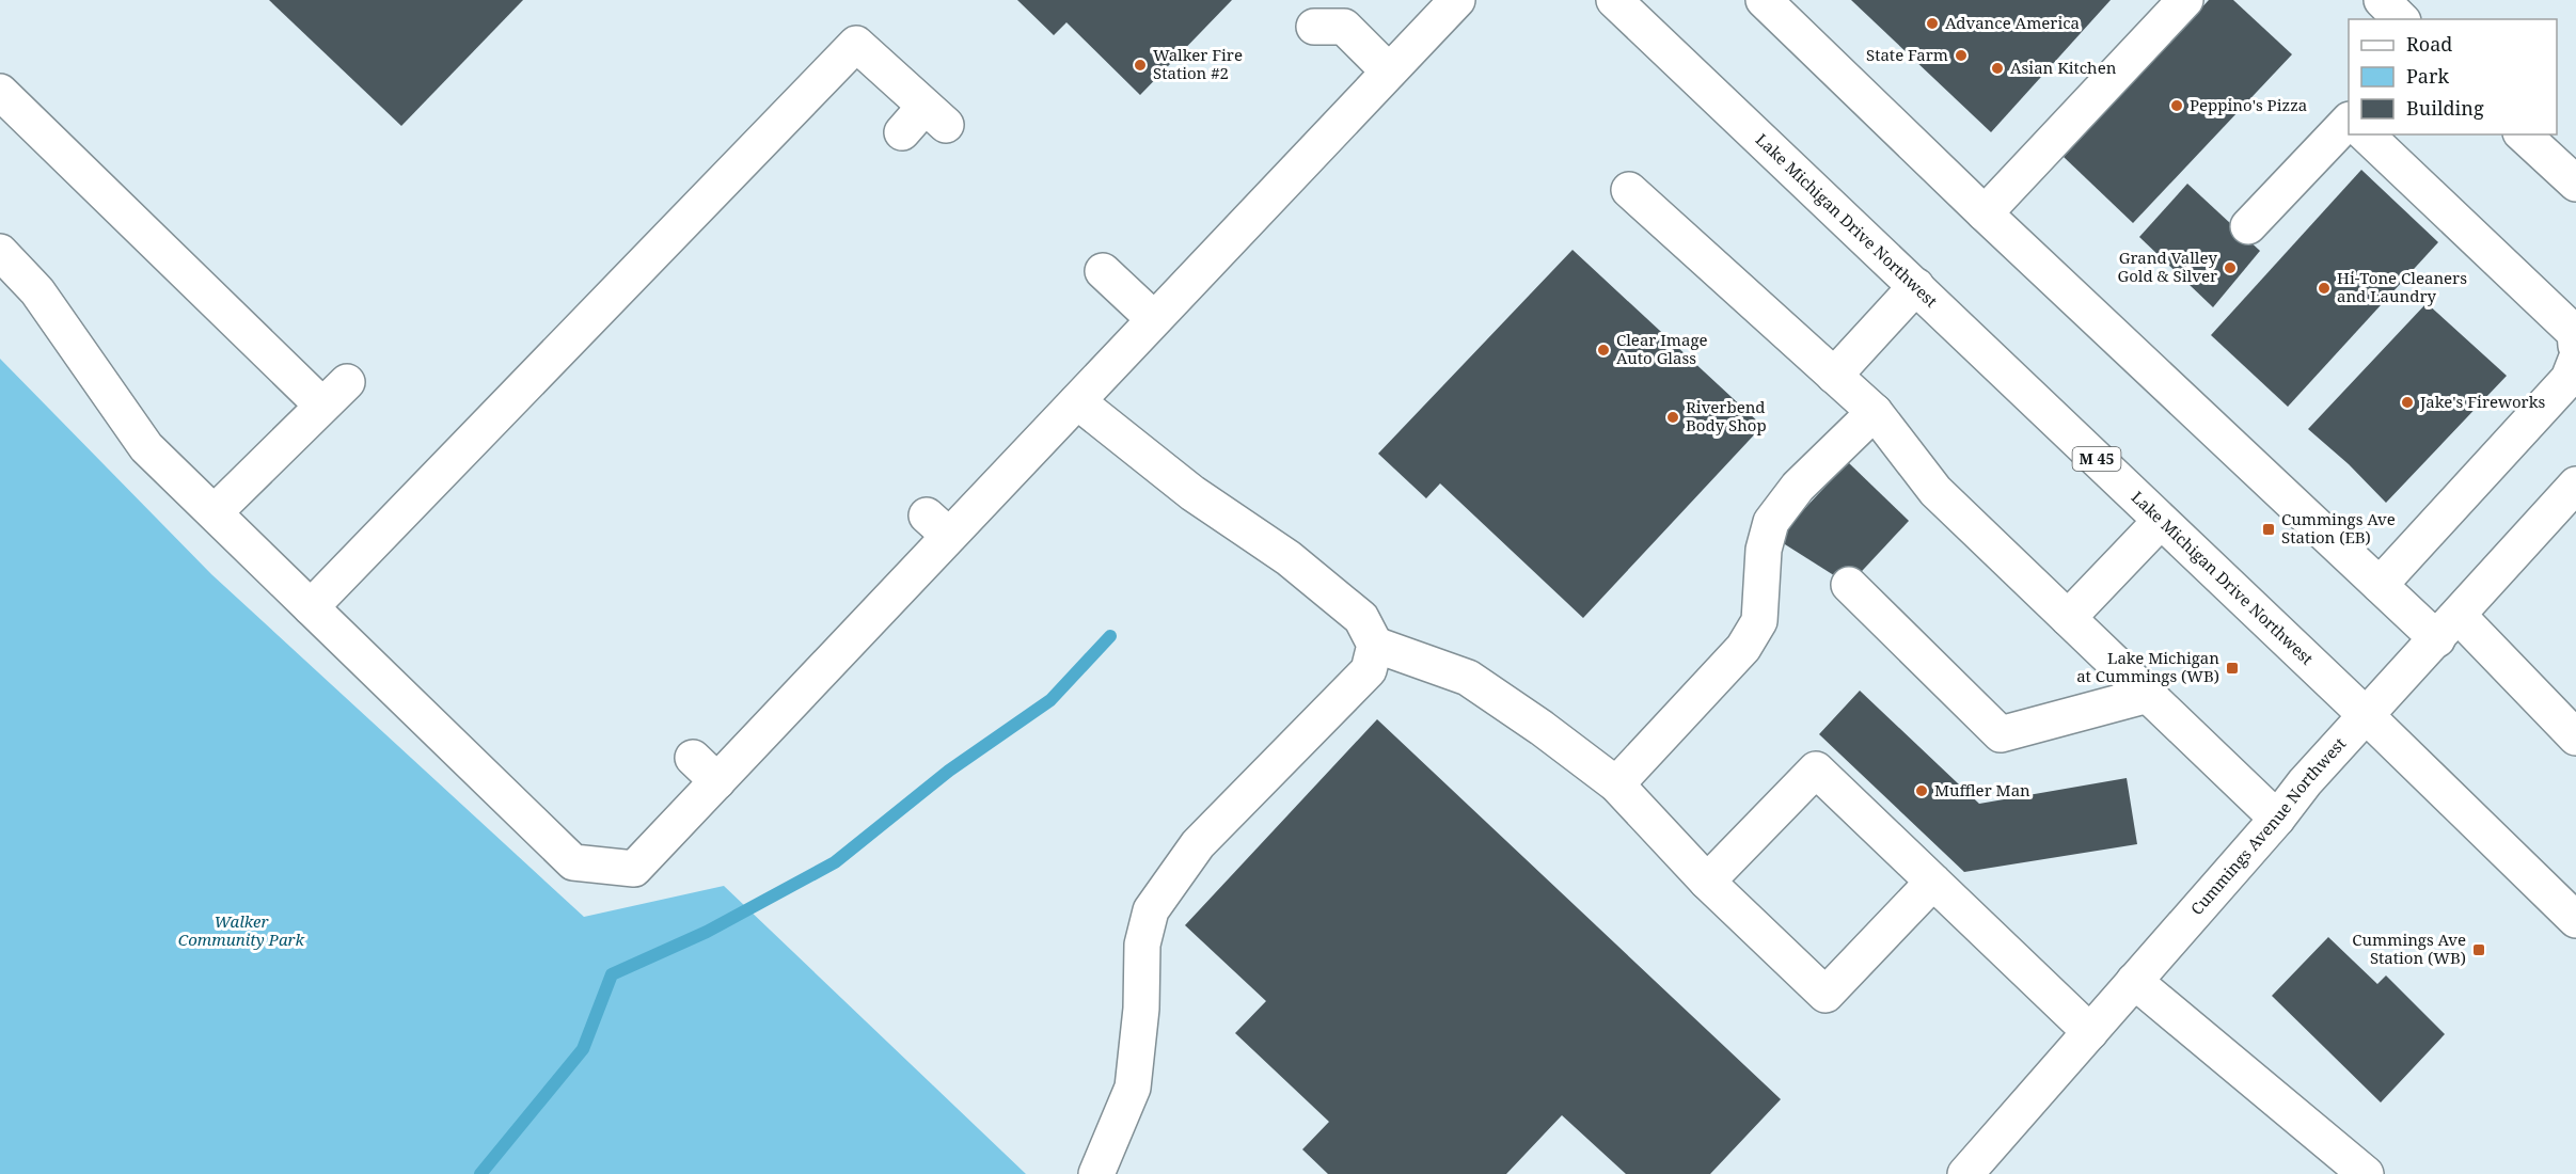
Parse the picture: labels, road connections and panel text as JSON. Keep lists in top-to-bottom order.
{
  "streets": {
    "main road": ["Lake Michigan Drive Northwest", "M 45", "Cummings Avenue Northwest"]
  },
  "crossings": [
    ["Lake Michigan Drive Northwest", "Cummings Avenue Northwest"]
  ],
  "parks": ["Walker Community Park"],
  "places": {
    "other": [
      "Advance America",
      "State Farm",
      "Walker Fire Station #2",
      "Asian Kitchen",
      "Peppino's Pizza",
      "Grand Valley Gold & Silver",
      "Hi-Tone Cleaners and Laundry",
      "Clear Image Auto Glass",
      "Jake's Fireworks",
      "Riverbend Body Shop",
      "Muffler Man"
    ],
    "transit": ["Cummings Ave Station (EB)", "Lake Michigan at Cummings (WB)", "Cummings Ave Station (WB)"]
  },
  "legend": ["Road", "Park", "Building"]
}
